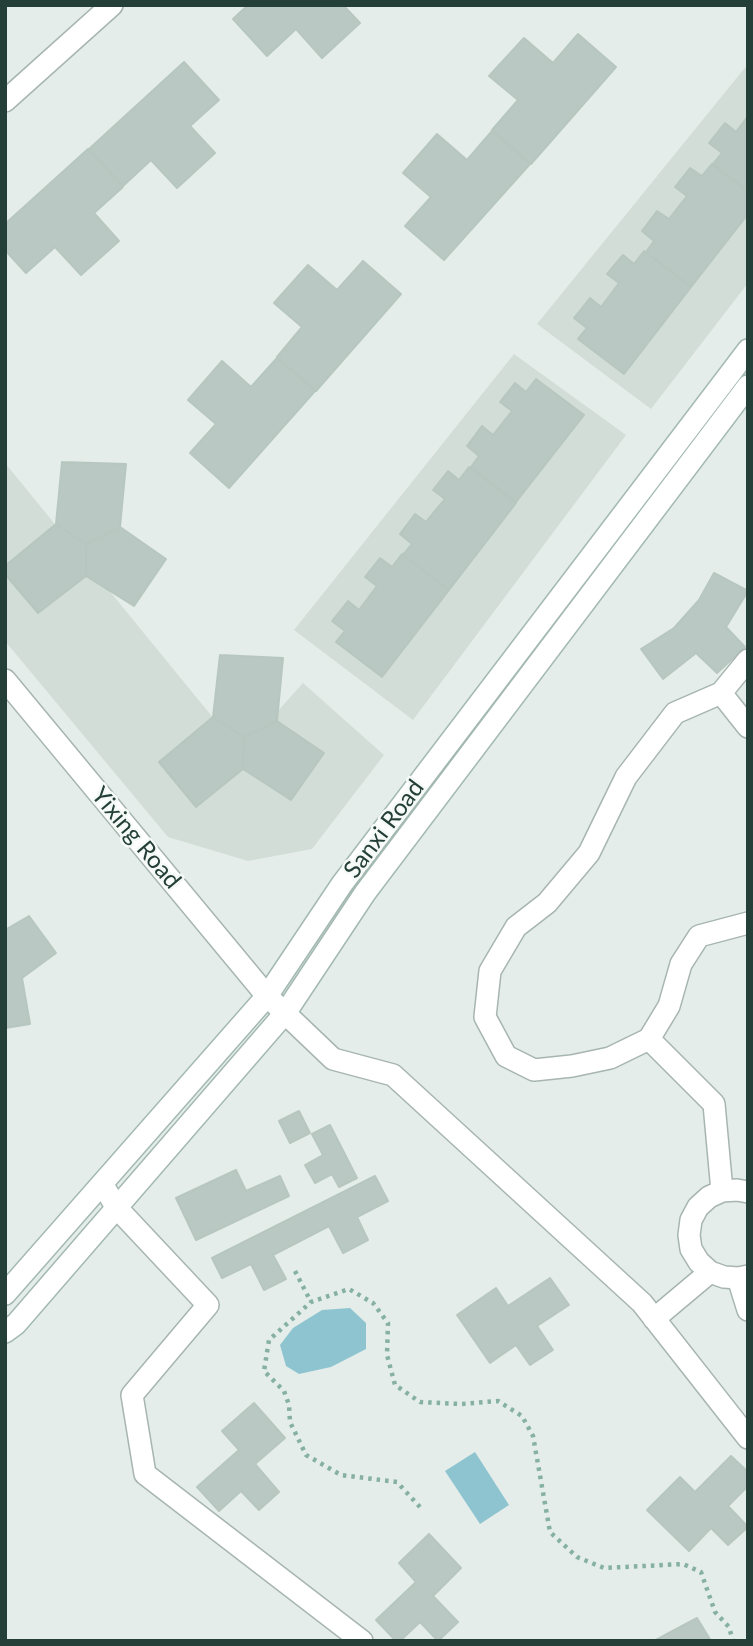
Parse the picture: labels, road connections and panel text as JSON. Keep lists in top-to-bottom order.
{
  "streets": {
    "street": ["Sanxi Road", "Yixing Road"]
  },
  "crossings": [
    ["Sanxi Road", "Yixing Road"]
  ]
}
